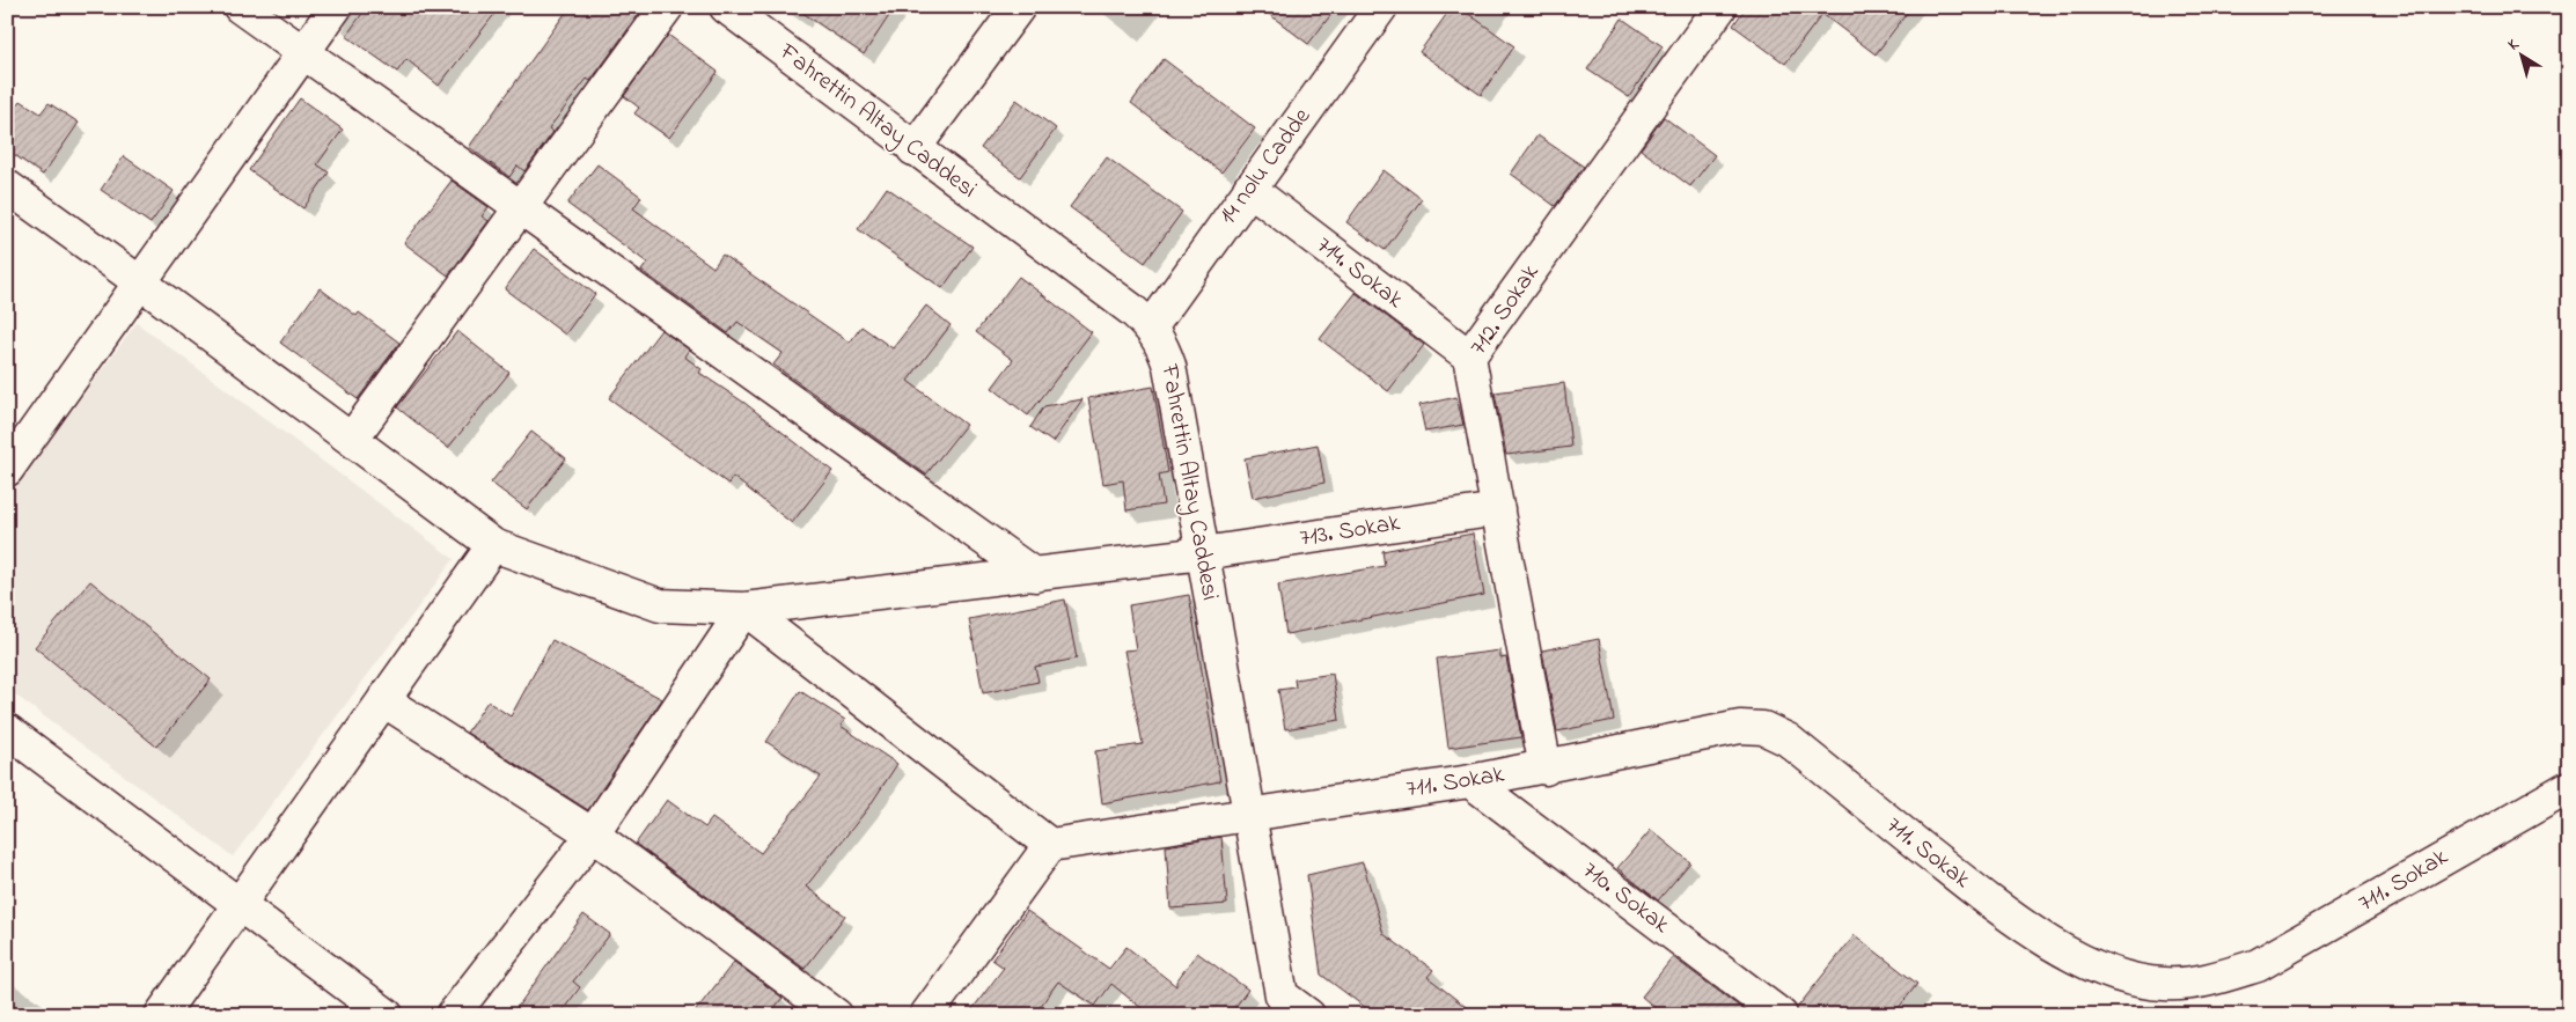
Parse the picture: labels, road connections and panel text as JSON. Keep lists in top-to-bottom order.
{
  "streets": {
    "street": [
      "Fahrettin Altay Caddesi",
      "14 nolu Cadde",
      "714. Sokak",
      "712. Sokak",
      "713. Sokak",
      "711. Sokak",
      "710. Sokak"
    ]
  },
  "crossings": [
    ["Fahrettin Altay Caddesi", "14 nolu Cadde"],
    ["Fahrettin Altay Caddesi", "713. Sokak"],
    ["Fahrettin Altay Caddesi", "711. Sokak"],
    ["14 nolu Cadde", "714. Sokak"],
    ["714. Sokak", "712. Sokak"],
    ["712. Sokak", "713. Sokak"],
    ["712. Sokak", "711. Sokak"],
    ["711. Sokak", "710. Sokak"]
  ],
  "north": "top left"
}
